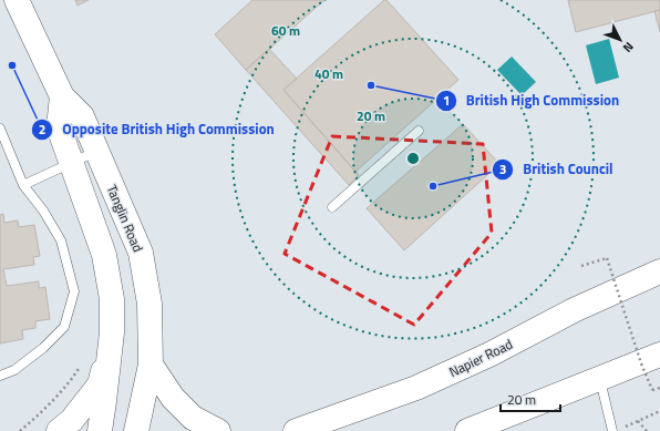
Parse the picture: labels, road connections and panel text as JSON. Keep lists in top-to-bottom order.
{
  "streets": {
    "main road": ["Tanglin Road", "Napier Road"]
  },
  "places": ["Opposite British High Commission", "British High Commission", "British Council"],
  "scale_bar": "20 m",
  "north": "bottom right",
  "rings": ["60 m", "40 m", "20 m"]
}
